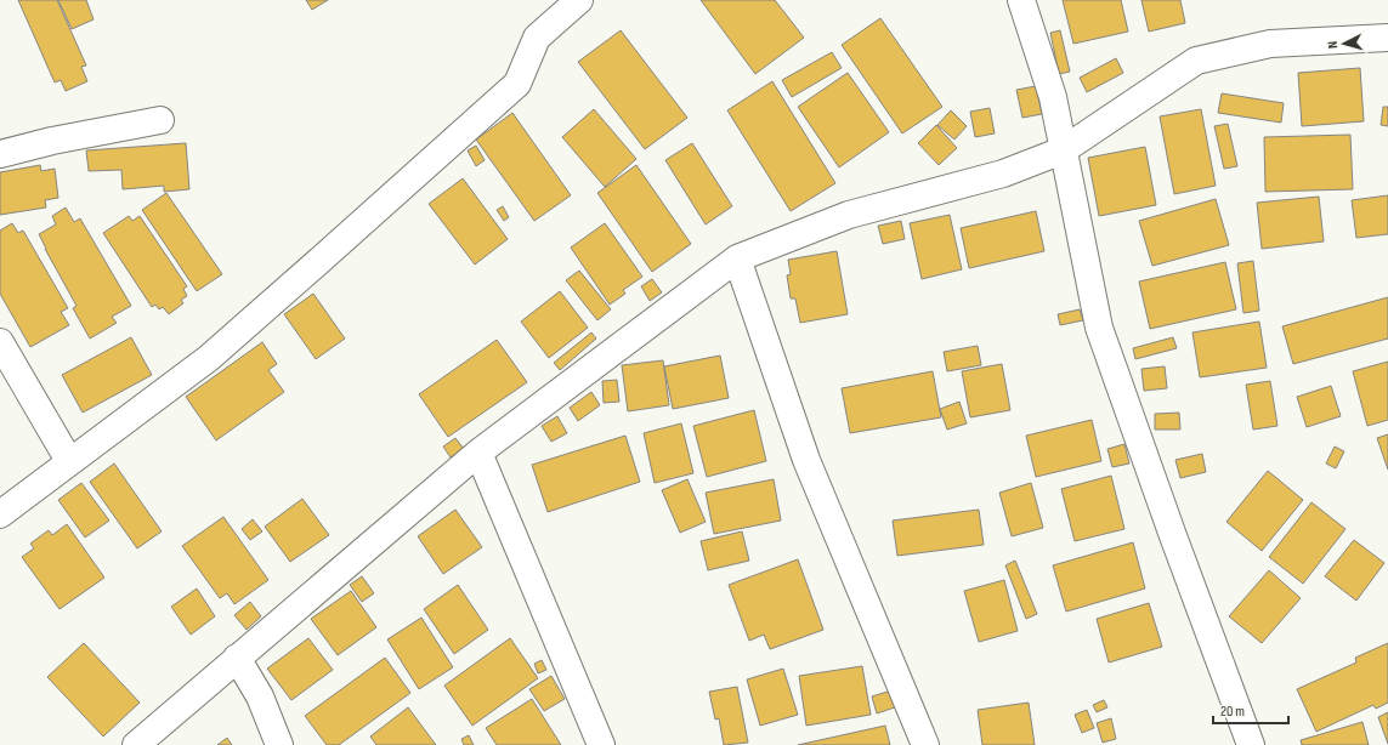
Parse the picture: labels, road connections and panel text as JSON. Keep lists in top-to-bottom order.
{
  "scale_bar": "20 m",
  "north": "left"
}
